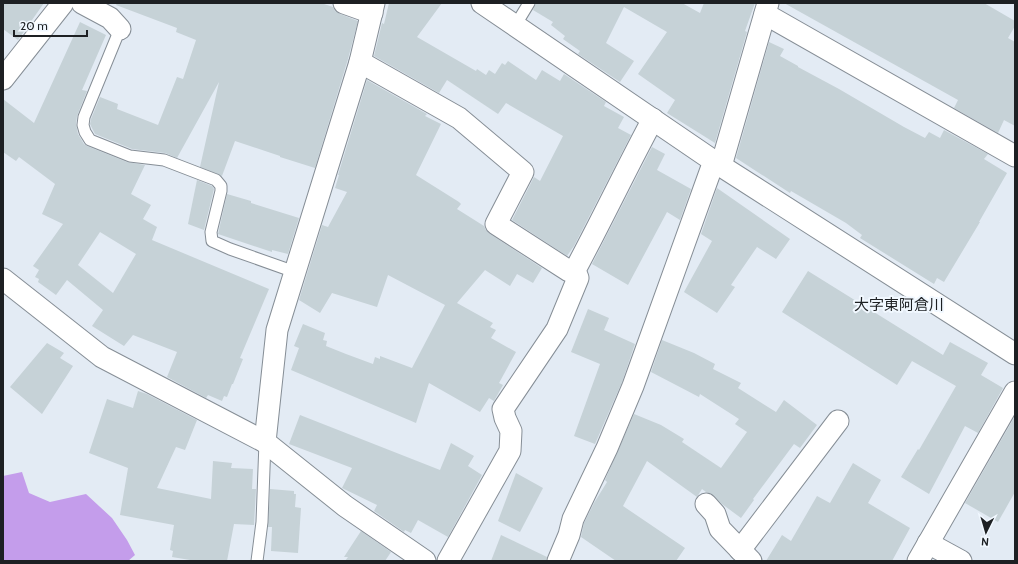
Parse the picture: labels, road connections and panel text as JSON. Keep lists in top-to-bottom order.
{
  "districts": ["大字東阿倉川"],
  "scale_bar": "20 m",
  "north": "bottom"
}
